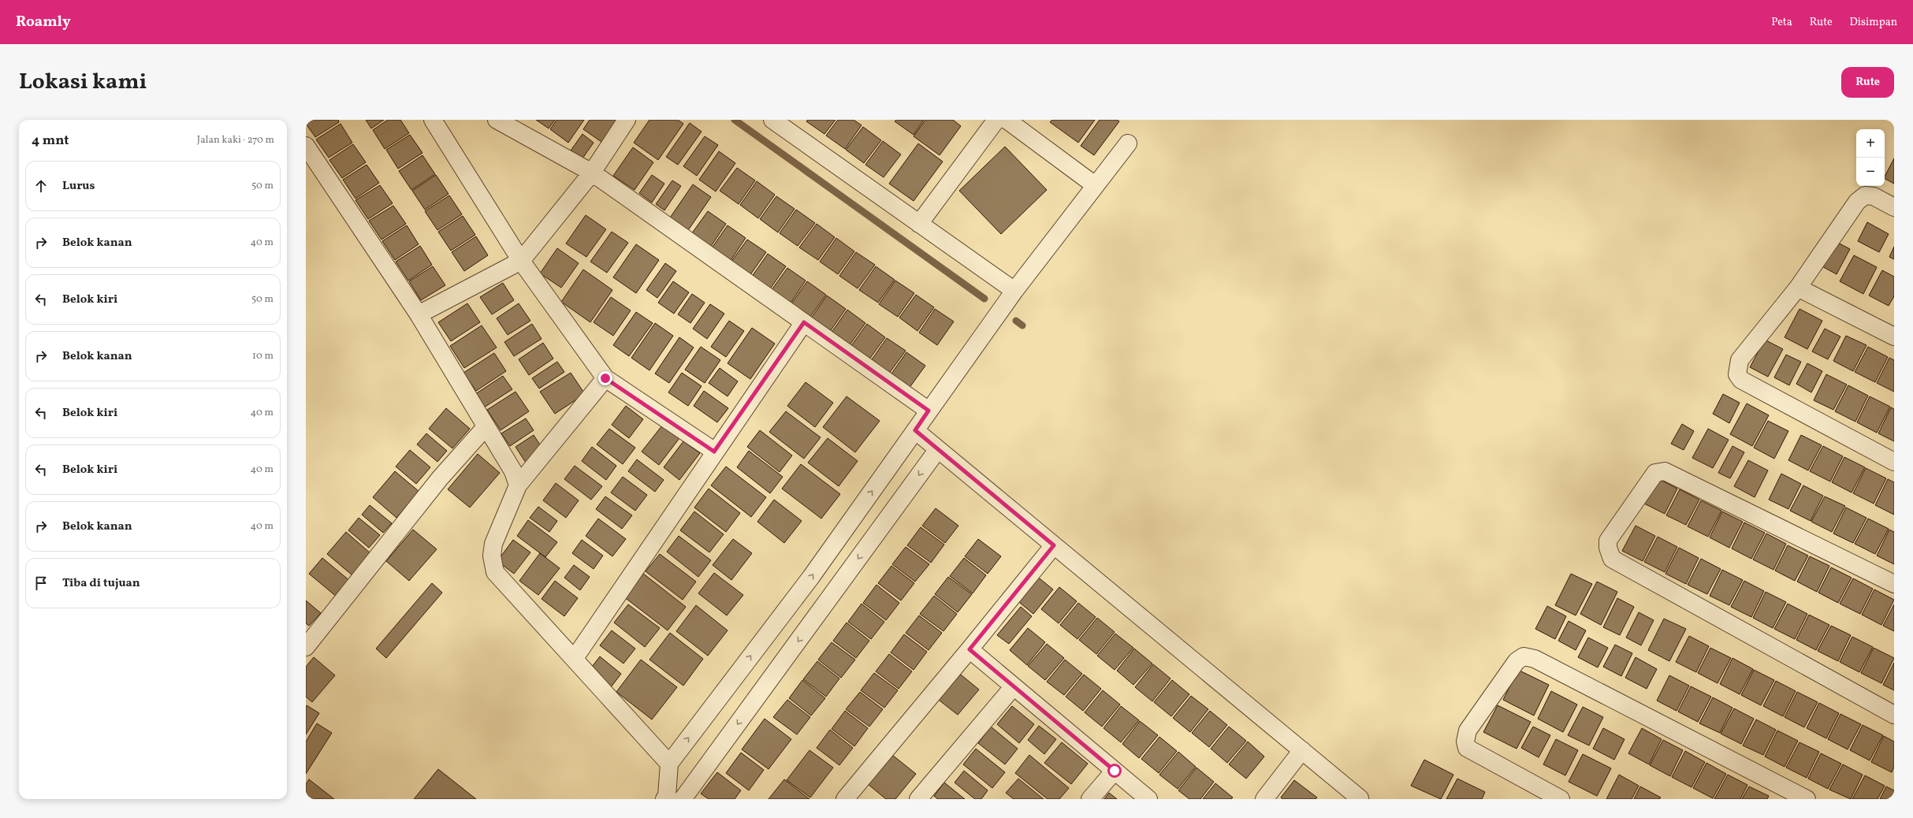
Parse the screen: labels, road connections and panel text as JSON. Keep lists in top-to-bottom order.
{
  "page": {
    "header": "Roamly",
    "nav": ["Peta", "Rute", "Disimpan"],
    "title": "Lokasi kami",
    "buttons": "Rute",
    "heading": ["4 mnt", "Jalan kaki · 270 m"],
    "map_buttons": ["+", "−"],
    "list": [
      ["Lurus", "50 m"],
      ["Belok kanan", "40 m"],
      ["Belok kiri", "50 m"],
      ["Belok kanan", "10 m"],
      ["Belok kiri", "40 m"],
      ["Belok kiri", "40 m"],
      ["Belok kanan", "40 m"],
      "Tiba di tujuan"
    ]
  }
}
